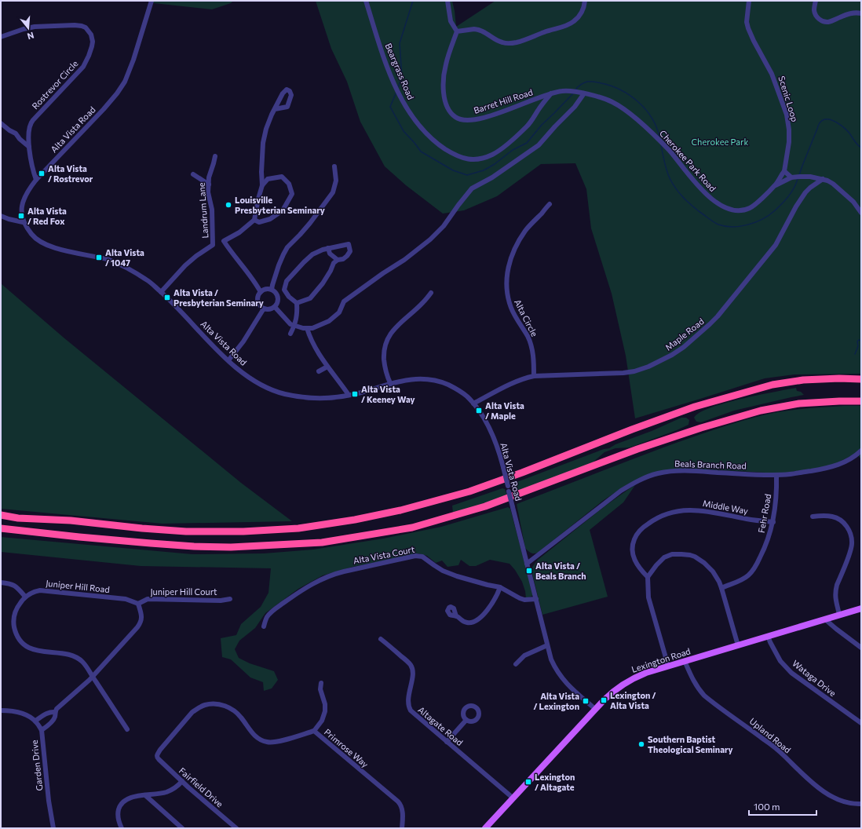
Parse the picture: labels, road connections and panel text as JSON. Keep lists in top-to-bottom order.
{
  "streets": {
    "main road": ["Lexington Road"],
    "street": [
      "Beargrass Road",
      "Rostrevor Circle",
      "Scenic Loop",
      "Barret Hill Road",
      "Alta Vista Road",
      "Cherokee Park Road",
      "Landrum Lane",
      "Alta Circle",
      "Maple Road",
      "Beals Branch Road",
      "Middle Way",
      "Fehr Road",
      "Alta Vista Court",
      "Juniper Hill Road",
      "Juniper Hill Court",
      "Wataga Drive",
      "Altagate Road",
      "Upland Road",
      "Primrose Way",
      "Garden Drive",
      "Fairfield Drive"
    ]
  },
  "crossings": [
    ["Beargrass Road", "Barret Hill Road"],
    ["Beargrass Road", "Cherokee Park Road"],
    ["Rostrevor Circle", "Alta Vista Road"],
    ["Scenic Loop", "Cherokee Park Road"],
    ["Barret Hill Road", "Cherokee Park Road"],
    ["Alta Vista Road", "Landrum Lane"],
    ["Alta Vista Road", "Maple Road"],
    ["Alta Vista Road", "Beals Branch Road"],
    ["Alta Vista Road", "Alta Vista Court"],
    ["Alta Vista Road", "Lexington Road"],
    ["Alta Circle", "Maple Road"],
    ["Beals Branch Road", "Fehr Road"],
    ["Middle Way", "Fehr Road"],
    ["Juniper Hill Road", "Juniper Hill Court"],
    ["Lexington Road", "Wataga Drive"],
    ["Lexington Road", "Altagate Road"],
    ["Lexington Road", "Upland Road"],
    ["Primrose Way", "Fairfield Drive"]
  ],
  "parks": ["Cherokee Park"],
  "places": {
    "transit": [
      "Alta Vista / Rostrevor",
      "Alta Vista / Red Fox",
      "Alta Vista / 1047",
      "Alta Vista / Presbyterian Seminary",
      "Alta Vista / Keeney Way",
      "Alta Vista / Maple",
      "Alta Vista / Beals Branch",
      "Lexington / Alta Vista",
      "Alta Vista / Lexington",
      "Lexington / Altagate"
    ],
    "other": ["Louisville Presbyterian Seminary", "Southern Baptist Theological Seminary"]
  },
  "scale_bar": "100 m",
  "north": "bottom"
}
